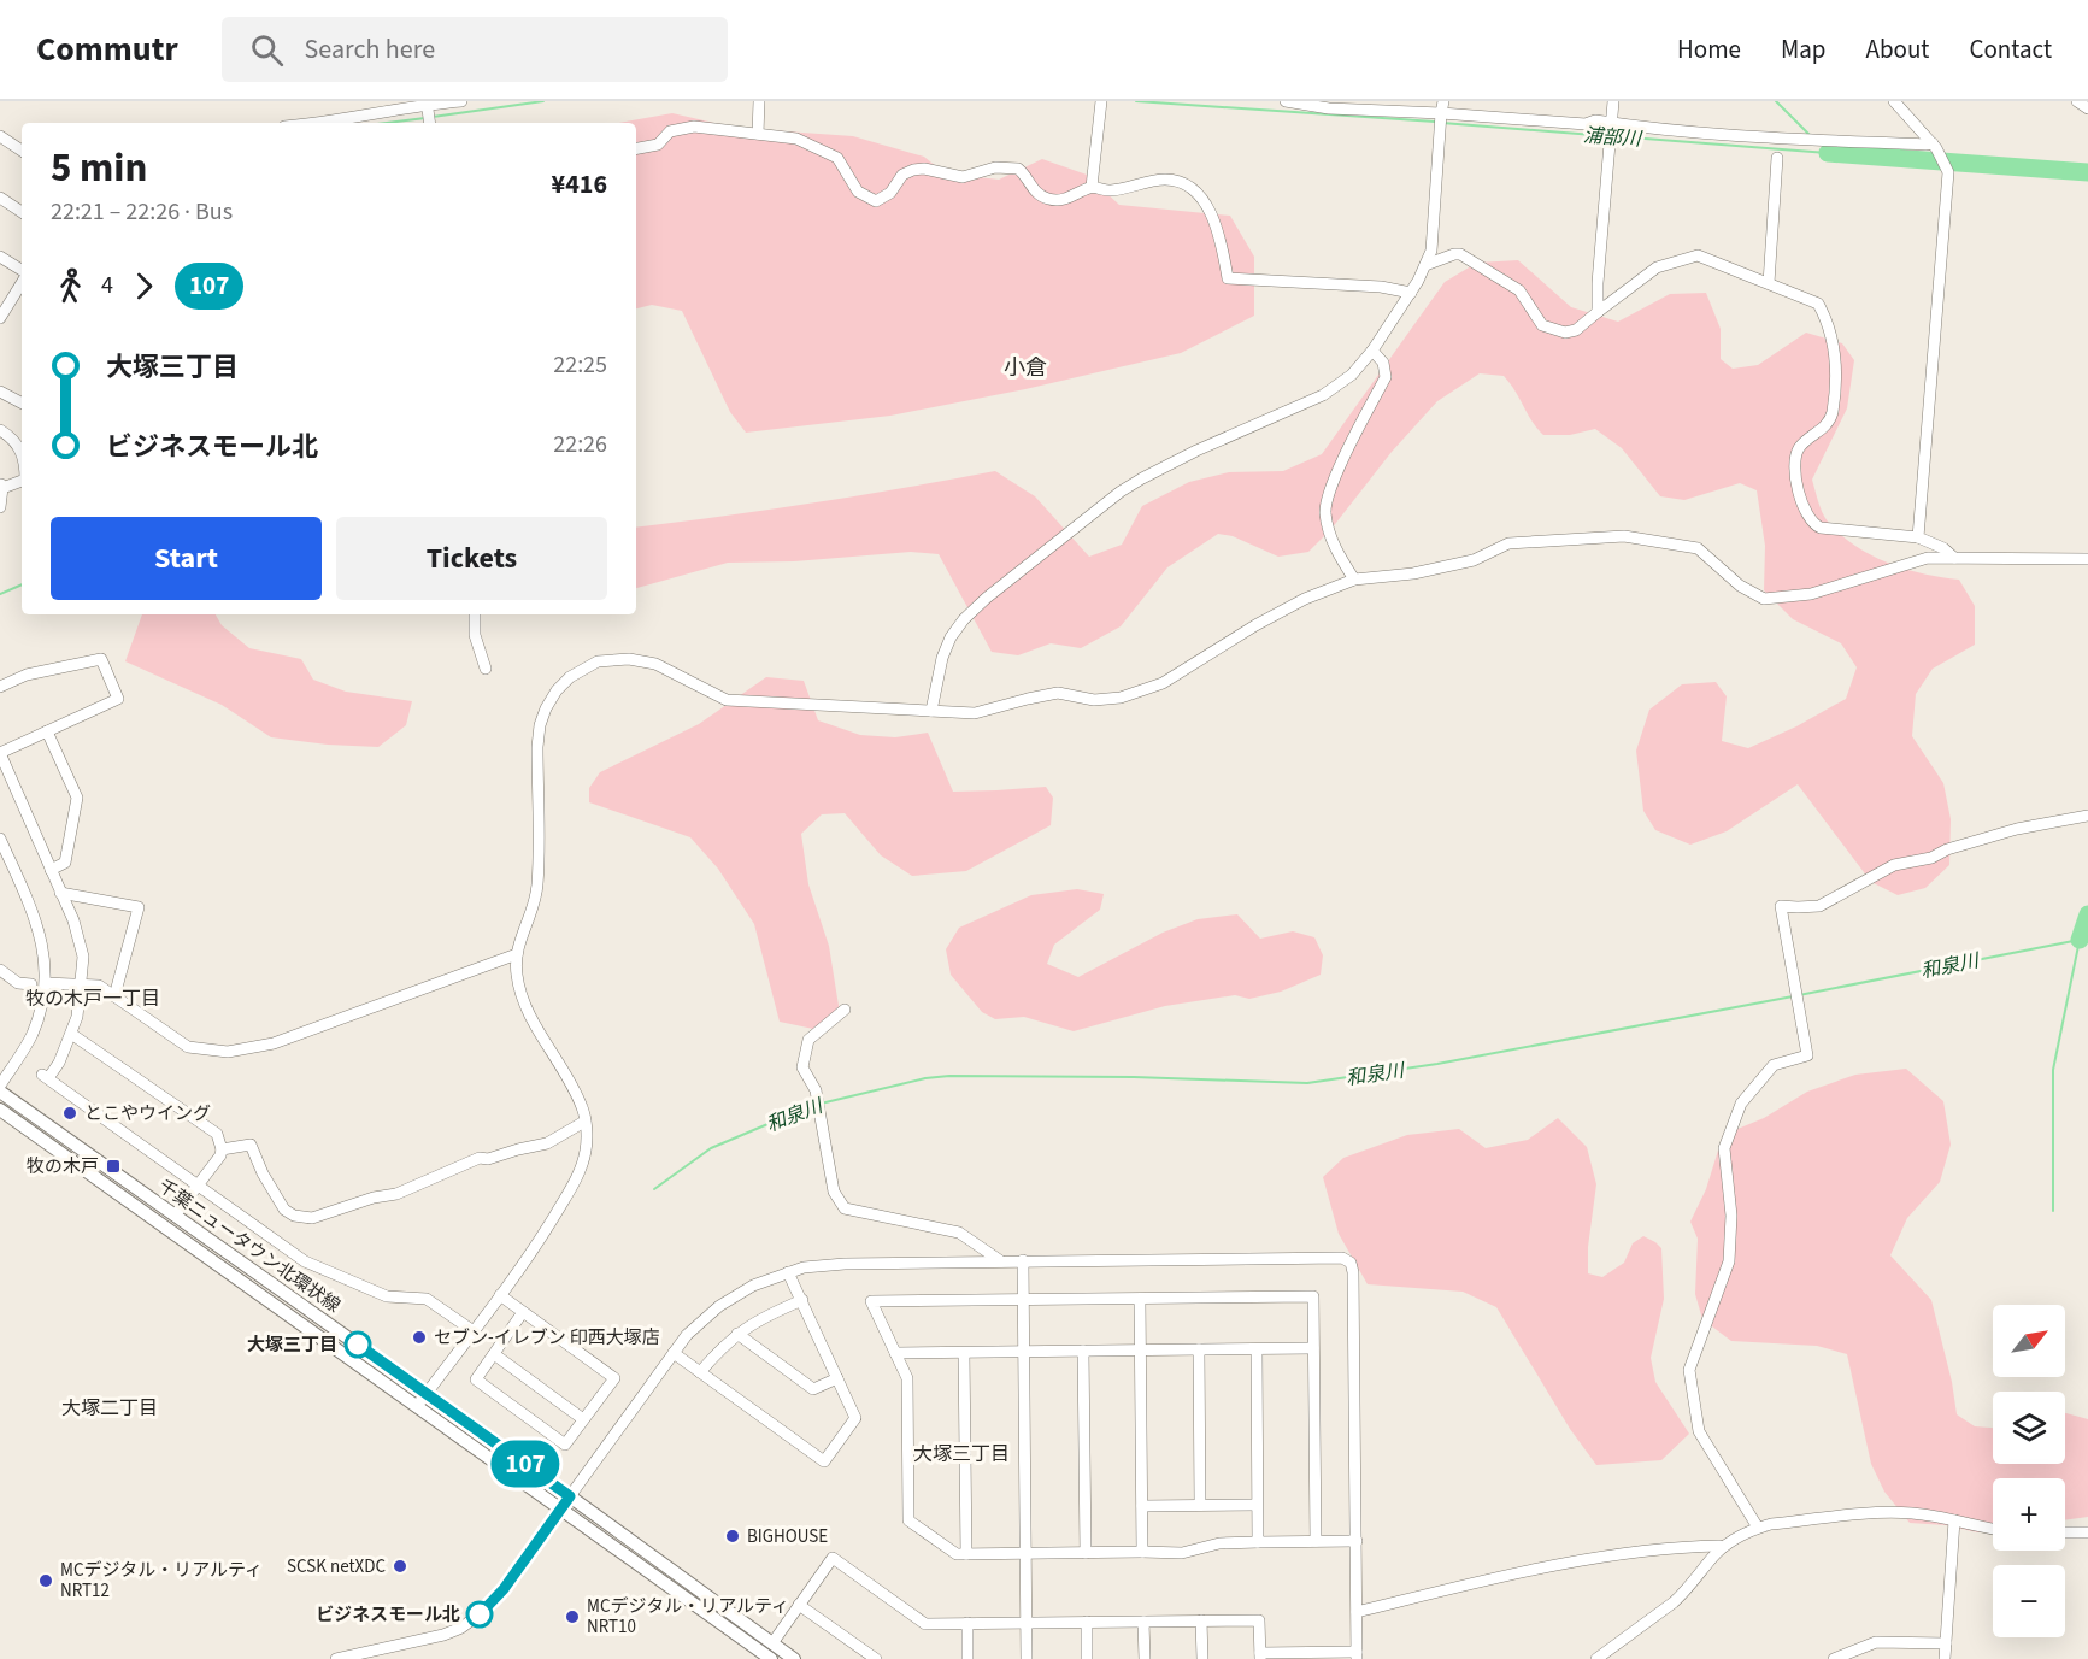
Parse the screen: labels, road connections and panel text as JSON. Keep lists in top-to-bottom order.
{
  "streets": {
    "main road": ["千葉ニュータウン北環状線"]
  },
  "districts": [
    "小倉",
    "牧の木戸一丁目",
    "大塚二丁目",
    "大塚三丁目"
  ],
  "water": ["浦部川", "和泉川"],
  "places": {
    "other": [
      "とこやウイング",
      "セブン-イレブン 印西大塚店",
      "大塚三丁目",
      "BIGHOUSE",
      "SCSK netXDC",
      "MCデジタル・リアルティ NRT12",
      "ビジネスモール北",
      "MCデジタル・リアルティ NRT10"
    ],
    "transit": ["牧の木戸"]
  },
  "lines": ["bus line 107"],
  "north": "top right",
  "page": {
    "header": "Commutr",
    "search": "Search here",
    "nav": [
      "Home",
      "Map",
      "About",
      "Contact"
    ],
    "on_map": "107",
    "heading": ["5 min", "22:21 – 22:26 · Bus", "¥416"],
    "legs": ["4", "107"],
    "list": [
      {
        "name": "大塚三丁目",
        "value": "22:25"
      },
      {
        "name": "ビジネスモール北",
        "value": "22:26"
      }
    ],
    "buttons": ["Start", "Tickets"],
    "map_buttons": ["+", "−"]
  }
}
